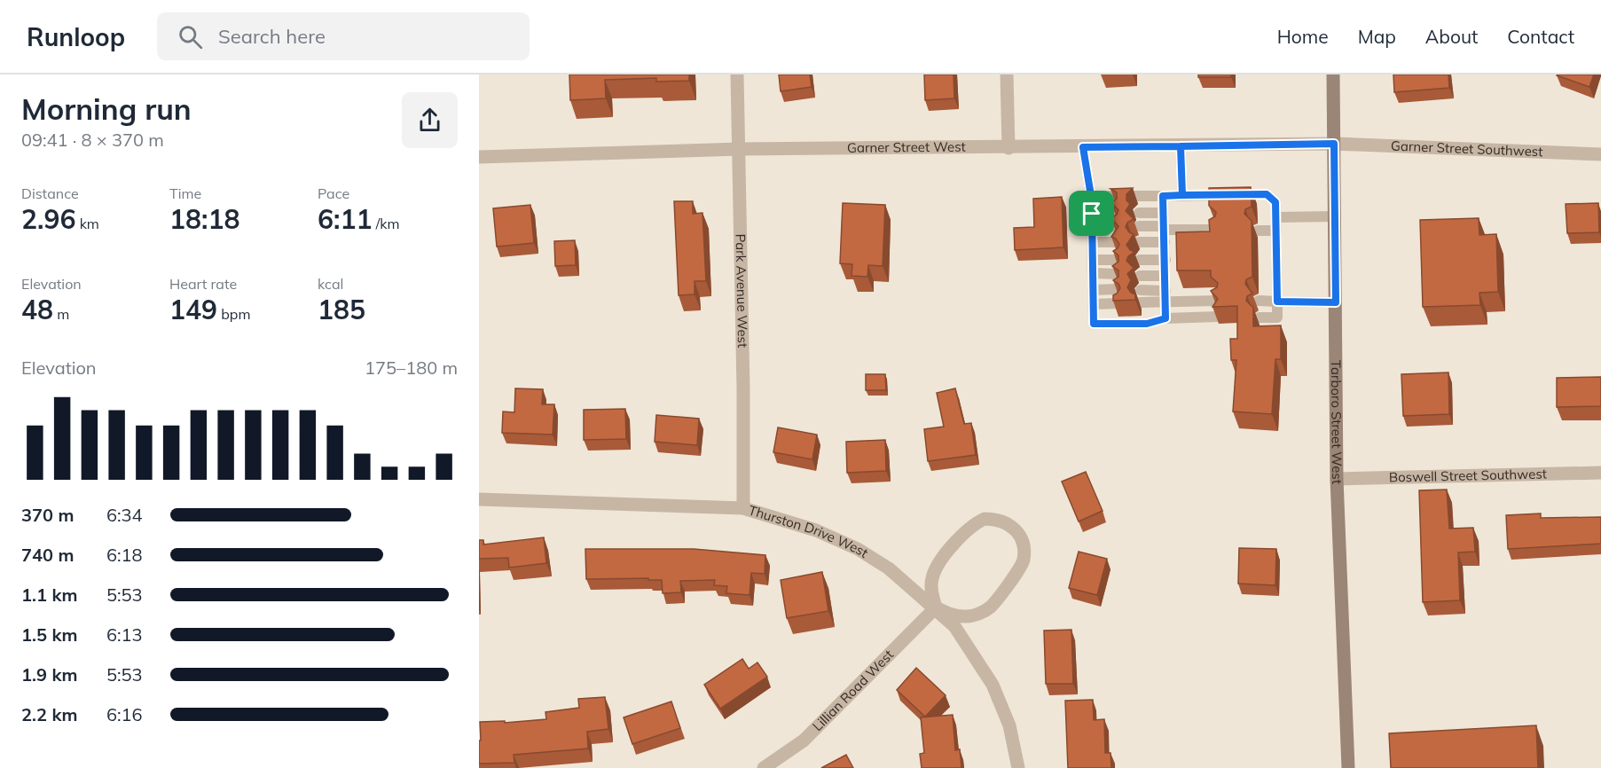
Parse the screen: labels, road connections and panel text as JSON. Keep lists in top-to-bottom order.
{
  "streets": {
    "main road": ["Tarboro Street West"],
    "street": [
      "Garner Street West",
      "Garner Street Southwest",
      "Park Avenue West",
      "Boswell Street Southwest",
      "Thurston Drive West",
      "Lillian Road West"
    ]
  },
  "crossings": [
    ["Garner Street West", "Garner Street Southwest"],
    ["Garner Street West", "Park Avenue West"],
    ["Garner Street West", "Tarboro Street West"],
    ["Garner Street Southwest", "Tarboro Street West"],
    ["Park Avenue West", "Thurston Drive West"],
    ["Tarboro Street West", "Boswell Street Southwest"],
    ["Thurston Drive West", "Lillian Road West"]
  ],
  "page": {
    "header": "Runloop",
    "search": "Search here",
    "nav": [
      "Home",
      "Map",
      "About",
      "Contact"
    ],
    "heading": ["Morning run", "09:41 · 8 × 370 m"],
    "stats": [
      ["Distance", "2.96 km"],
      ["Time", "18:18"],
      ["Pace", "6:11 /km"],
      ["Elevation", "48 m"],
      ["Heart rate", "149 bpm"],
      ["kcal", "185"]
    ],
    "chart": ["Elevation", "175–180 m"],
    "list": [
      {
        "name": "370 m",
        "note": "6:34"
      },
      {
        "name": "740 m",
        "note": "6:18"
      },
      {
        "name": "1.1 km",
        "note": "5:53"
      },
      {
        "name": "1.5 km",
        "note": "6:13"
      },
      {
        "name": "1.9 km",
        "note": "5:53"
      },
      {
        "name": "2.2 km",
        "note": "6:16"
      }
    ]
  }
}
